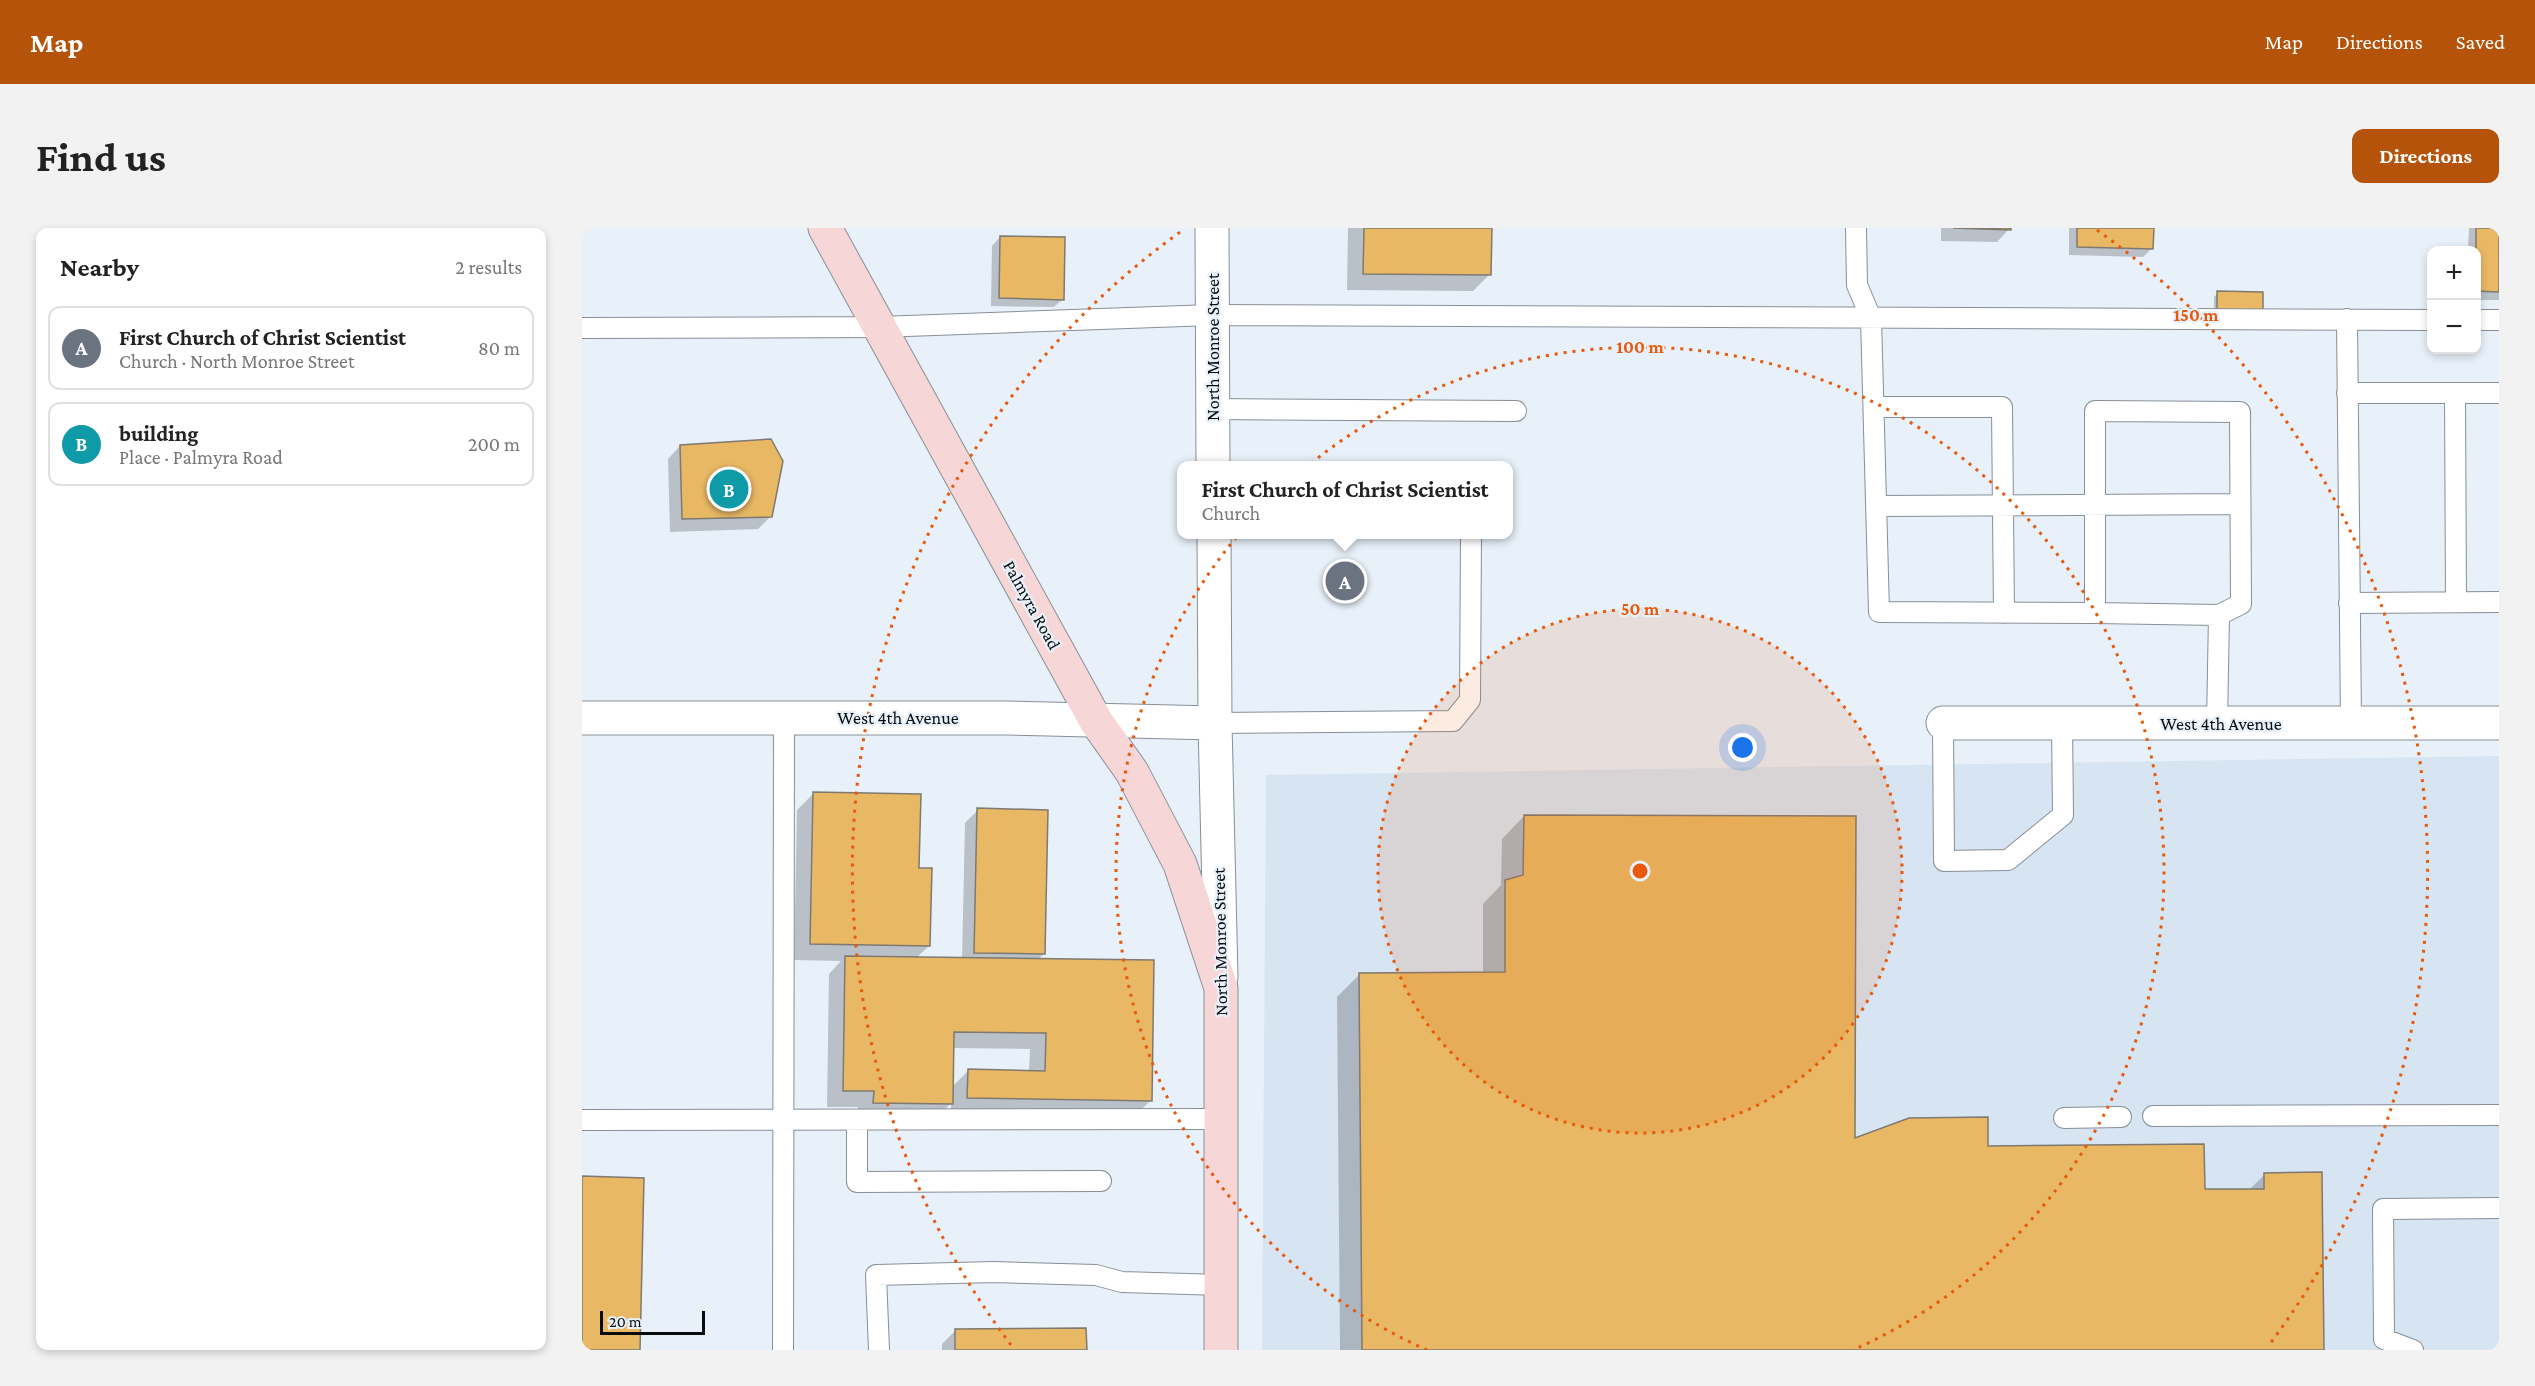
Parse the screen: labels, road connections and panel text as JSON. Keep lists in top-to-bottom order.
{
  "streets": {
    "main road": ["North Monroe Street", "Palmyra Road"],
    "street": ["West 4th Avenue"]
  },
  "crossings": [
    ["North Monroe Street", "Palmyra Road"],
    ["North Monroe Street", "West 4th Avenue"],
    ["Palmyra Road", "West 4th Avenue"]
  ],
  "scale_bar": "20 m",
  "page": {
    "header": "Map",
    "nav": ["Map", "Directions", "Saved"],
    "buttons": "Directions",
    "title": "Find us",
    "heading": ["Nearby", "2 results"],
    "map_buttons": ["+", "−"],
    "list": [
      {
        "mark": "A",
        "name": "First Church of Christ Scientist",
        "note": "Church · North Monroe Street",
        "value": "80 m"
      },
      {
        "mark": "B",
        "name": "building",
        "note": "Place · Palmyra Road",
        "value": "200 m"
      }
    ],
    "popup": ["First Church of Christ Scientist", "Church"],
    "pins": ["B", "A"],
    "scale": "20 m"
  },
  "rings": ["150 m", "100 m", "50 m"]
}
